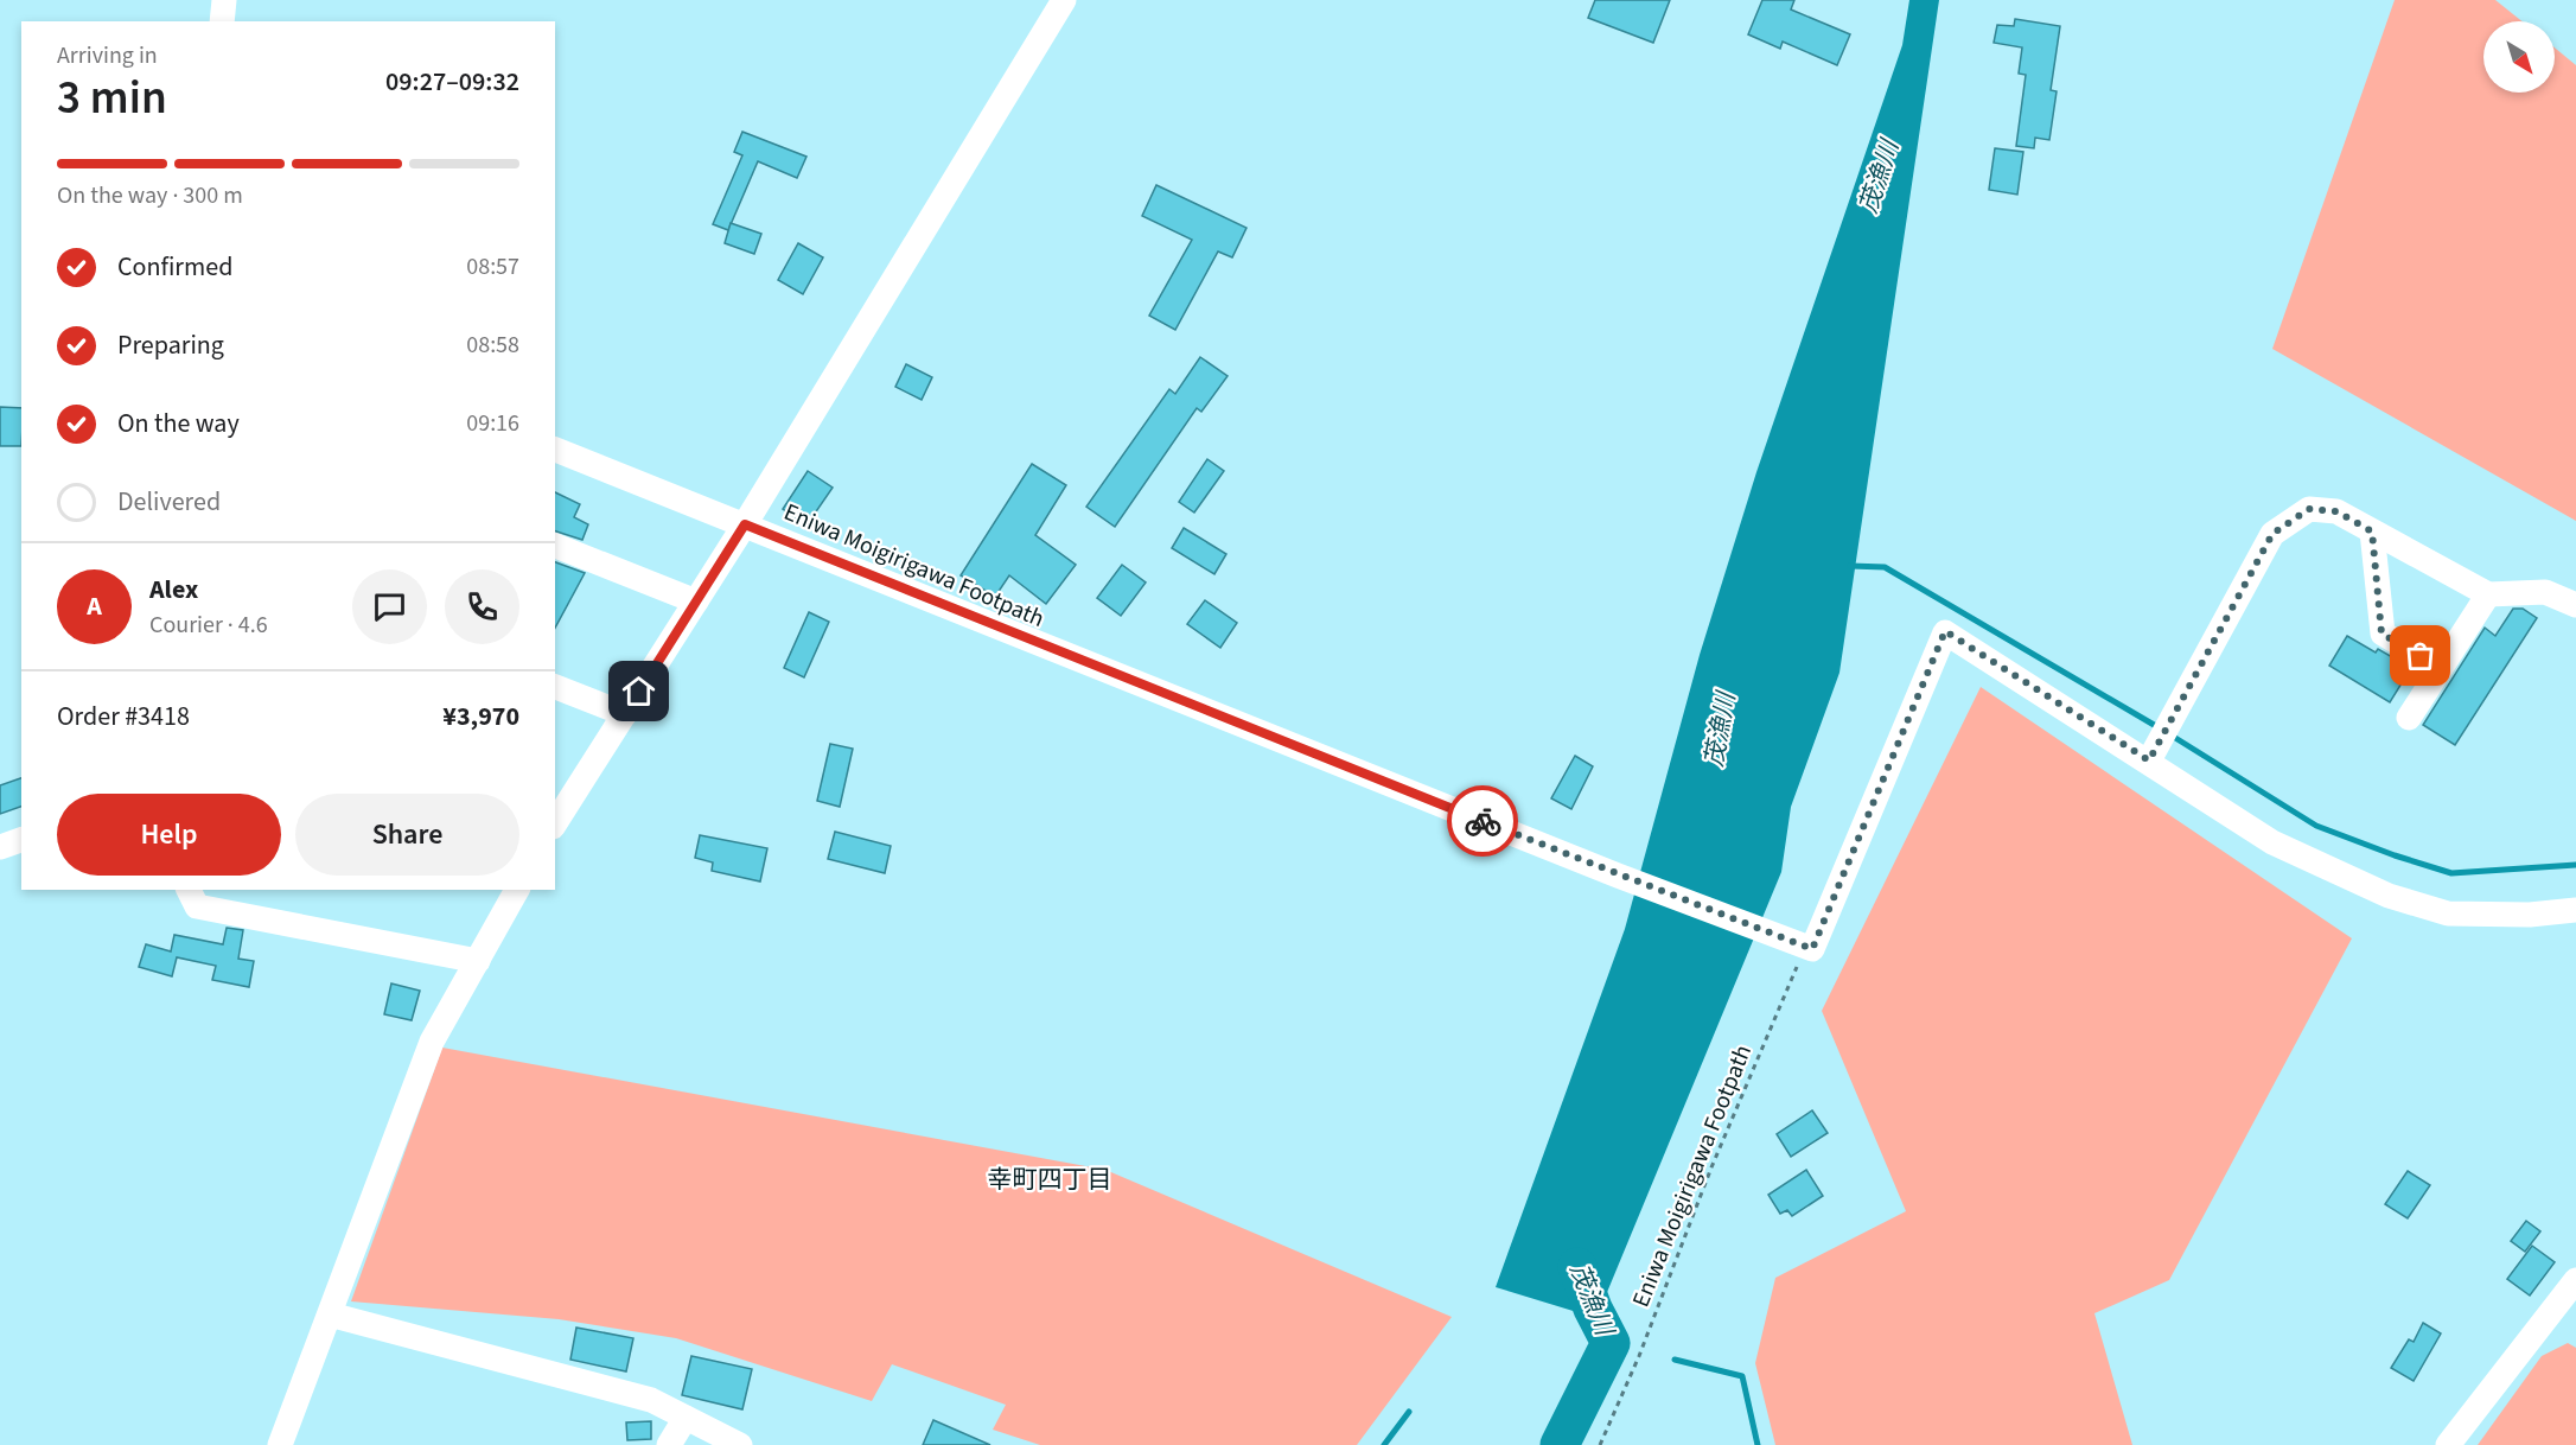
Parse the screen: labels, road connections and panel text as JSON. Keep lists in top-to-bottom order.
{
  "streets": {
    "path": ["Eniwa Moigirigawa Footpath"]
  },
  "districts": ["幸町四丁目"],
  "water": ["茂漁川"],
  "north": "bottom right",
  "page": {
    "heading": ["3 min", "Arriving in", "09:27–09:32"],
    "panel": [
      "Alex",
      "Courier · 4.6",
      "Order #3418",
      "¥3,970"
    ],
    "bar": "On the way · 300 m",
    "list": [
      ["Confirmed", "08:57"],
      ["Preparing", "08:58"],
      ["On the way", "09:16"],
      "Delivered"
    ],
    "round": "A",
    "buttons": ["Help", "Share"]
  }
}
